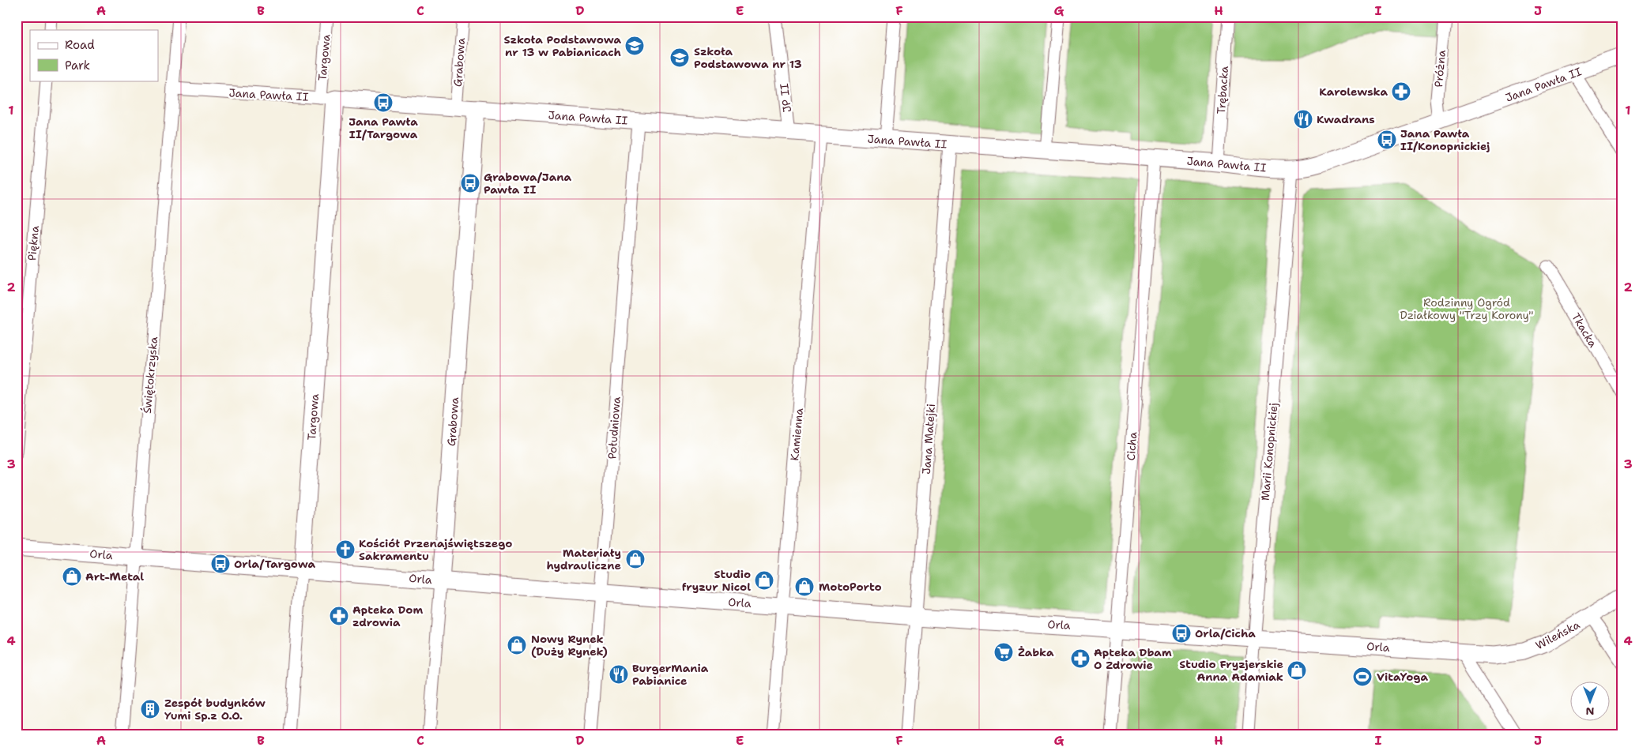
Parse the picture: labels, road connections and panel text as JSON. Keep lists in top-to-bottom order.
{
  "streets": {
    "street": [
      "Targowa",
      "Grabowa",
      "Próżna",
      "Jana Pawła II",
      "Trębacka",
      "JP II",
      "Piękna",
      "Tkacka",
      "Świętokrzyska",
      "Południowa",
      "Kamienna",
      "Jana Matejki",
      "Cicha",
      "Marii Konopnickiej",
      "Orla",
      "Wileńska"
    ]
  },
  "crossings": [
    ["Targowa", "Jana Pawła II"],
    ["Targowa", "Orla"],
    ["Grabowa", "Jana Pawła II"],
    ["Grabowa", "Orla"],
    ["Próżna", "Jana Pawła II"],
    ["Jana Pawła II", "Trębacka"],
    ["Jana Pawła II", "JP II"],
    ["Jana Pawła II", "Świętokrzyska"],
    ["Jana Pawła II", "Południowa"],
    ["Jana Pawła II", "Kamienna"],
    ["Jana Pawła II", "Jana Matejki"],
    ["Jana Pawła II", "Cicha"],
    ["Jana Pawła II", "Marii Konopnickiej"],
    ["Świętokrzyska", "Orla"],
    ["Południowa", "Orla"],
    ["Kamienna", "Orla"],
    ["Jana Matejki", "Orla"],
    ["Cicha", "Orla"],
    ["Marii Konopnickiej", "Orla"],
    ["Orla", "Wileńska"]
  ],
  "parks": ["Rodzinny Ogród Działkowy \"Trzy Korony\""],
  "places": {
    "school or university": ["Szkoła Podstawowa nr 13 w Pabianicach", "Szkoła Podstawowa nr 13"],
    "pharmacy": ["Karolewska", "Apteka Dom zdrowia", "Apteka Dbam O Zdrowie"],
    "bus stop": [
      "Jana Pawła II/Targowa",
      "Jana Pawła II/Konopnickiej",
      "Grabowa/Jana Pawła II",
      "Orla/Targowa",
      "Orla/Cicha"
    ],
    "restaurant": ["Kwadrans", "BurgerMania Pabianice"],
    "church": ["Kościół Przenajświętszego Sakramentu"],
    "shop": [
      "Materiały hydrauliczne",
      "Art-Metal",
      "Studio fryzur Nicol",
      "MotoPorto",
      "Nowy Rynek (Duży Rynek)",
      "Studio Fryzjerskie Anna Adamiak"
    ],
    "supermarket": ["Żabka"],
    "sports": ["VitaYoga"],
    "building": ["Zespół budynków Yumi Sp.z O.O."]
  },
  "legend": ["Road", "Park"],
  "north": "bottom",
  "grid": {
    "columns": [
      "A",
      "B",
      "C",
      "D",
      "E",
      "F",
      "G",
      "H",
      "I",
      "J"
    ],
    "rows": [
      "1",
      "2",
      "3",
      "4"
    ]
  }
}
